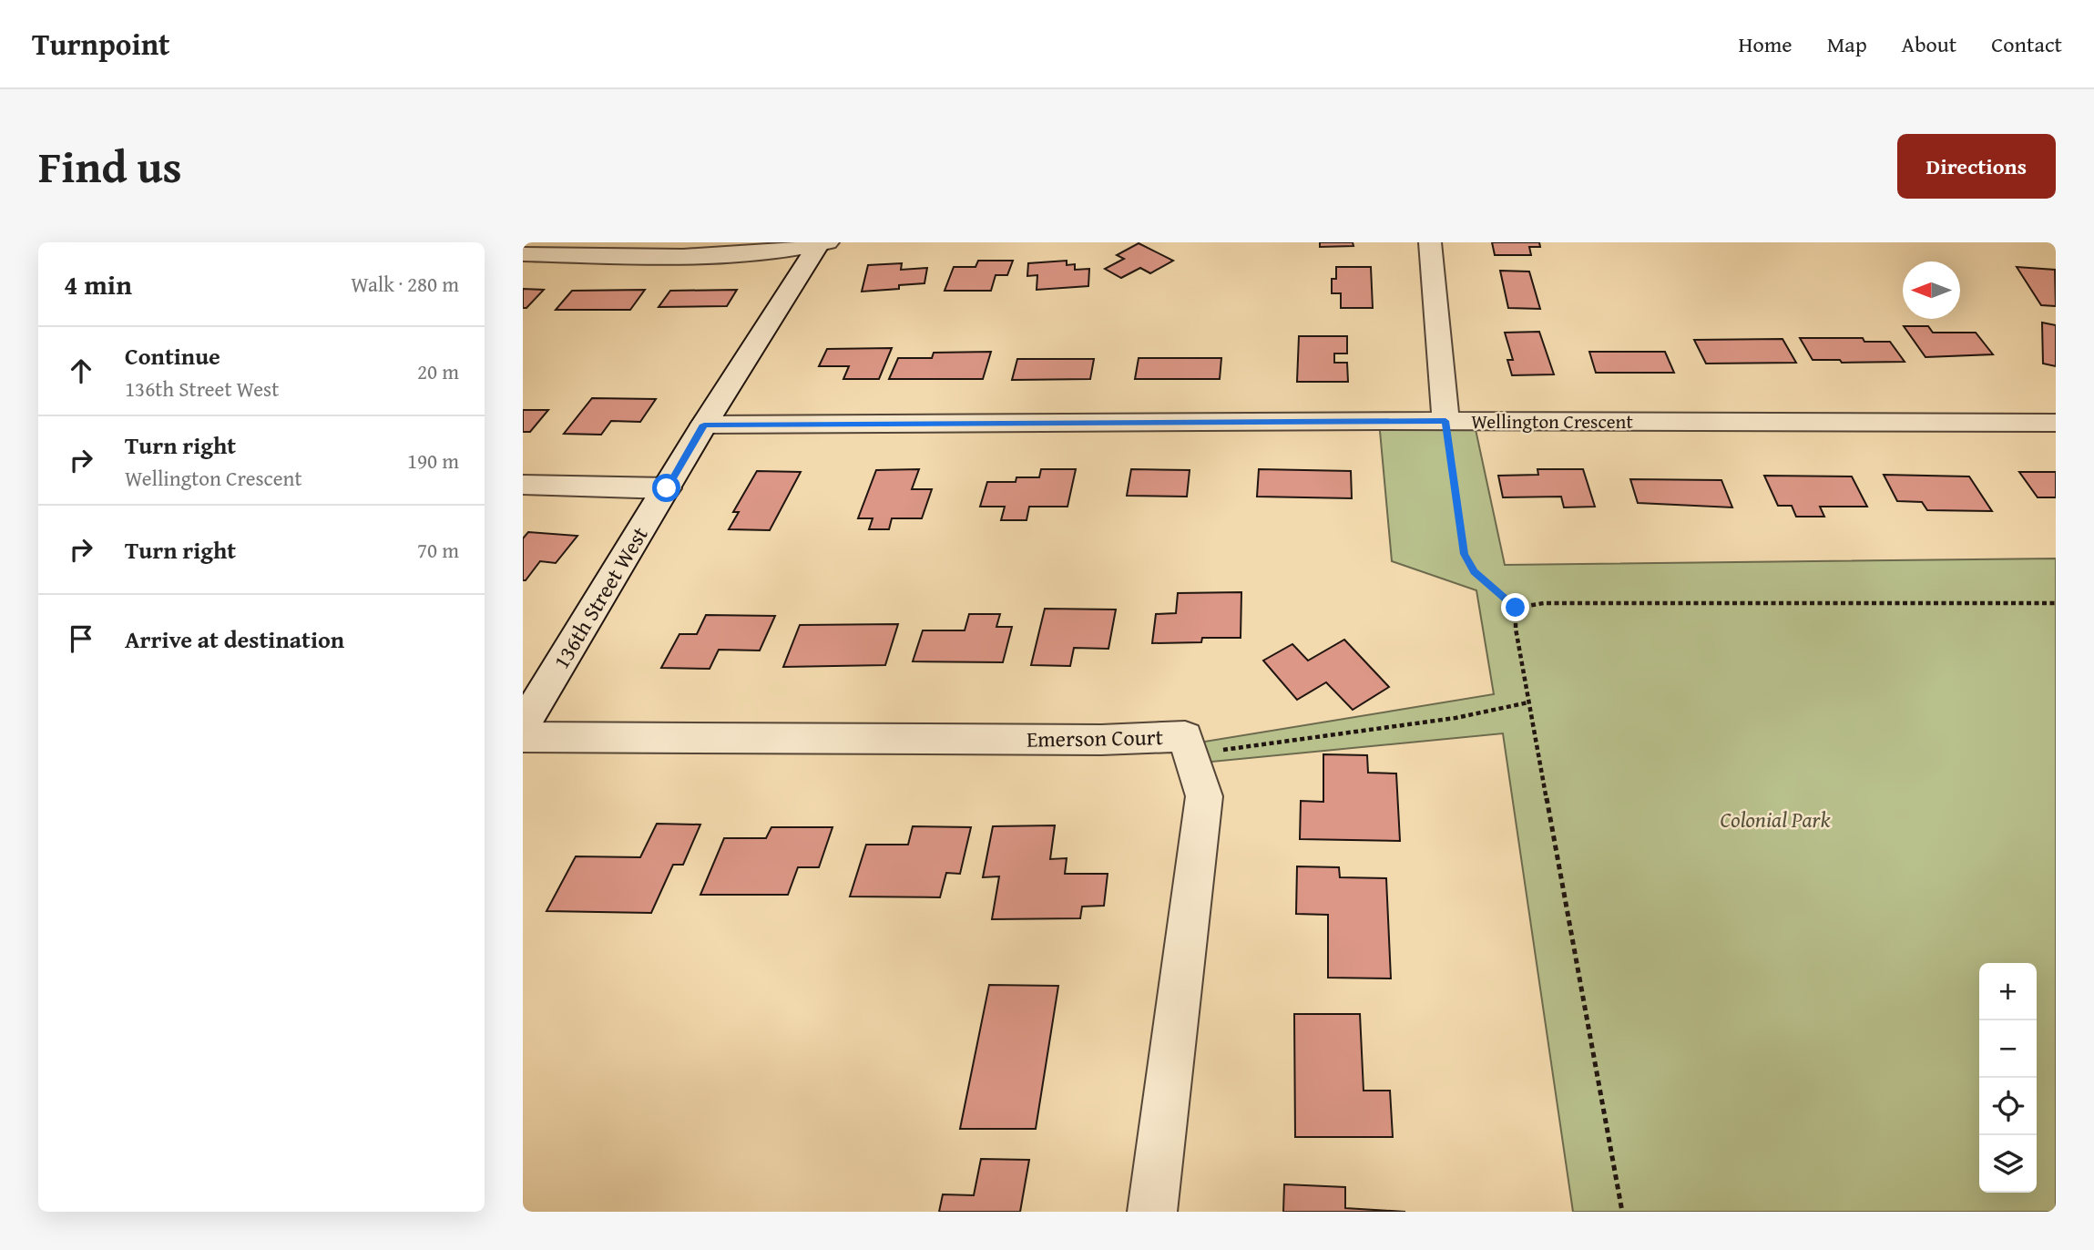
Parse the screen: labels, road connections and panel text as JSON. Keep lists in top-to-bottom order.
{
  "streets": {
    "street": ["Wellington Crescent", "136th Street West", "Emerson Court"]
  },
  "crossings": [
    ["Wellington Crescent", "136th Street West"]
  ],
  "parks": ["Colonial Park"],
  "north": "left",
  "page": {
    "header": "Turnpoint",
    "nav": [
      "Home",
      "Map",
      "About",
      "Contact"
    ],
    "title": "Find us",
    "buttons": "Directions",
    "heading": ["4 min", "Walk · 280 m"],
    "list": [
      ["Continue", "136th Street West", "20 m"],
      ["Turn right", "Wellington Crescent", "190 m"],
      ["Turn right", "70 m"],
      "Arrive at destination"
    ],
    "map_buttons": ["+", "−"]
  }
}
